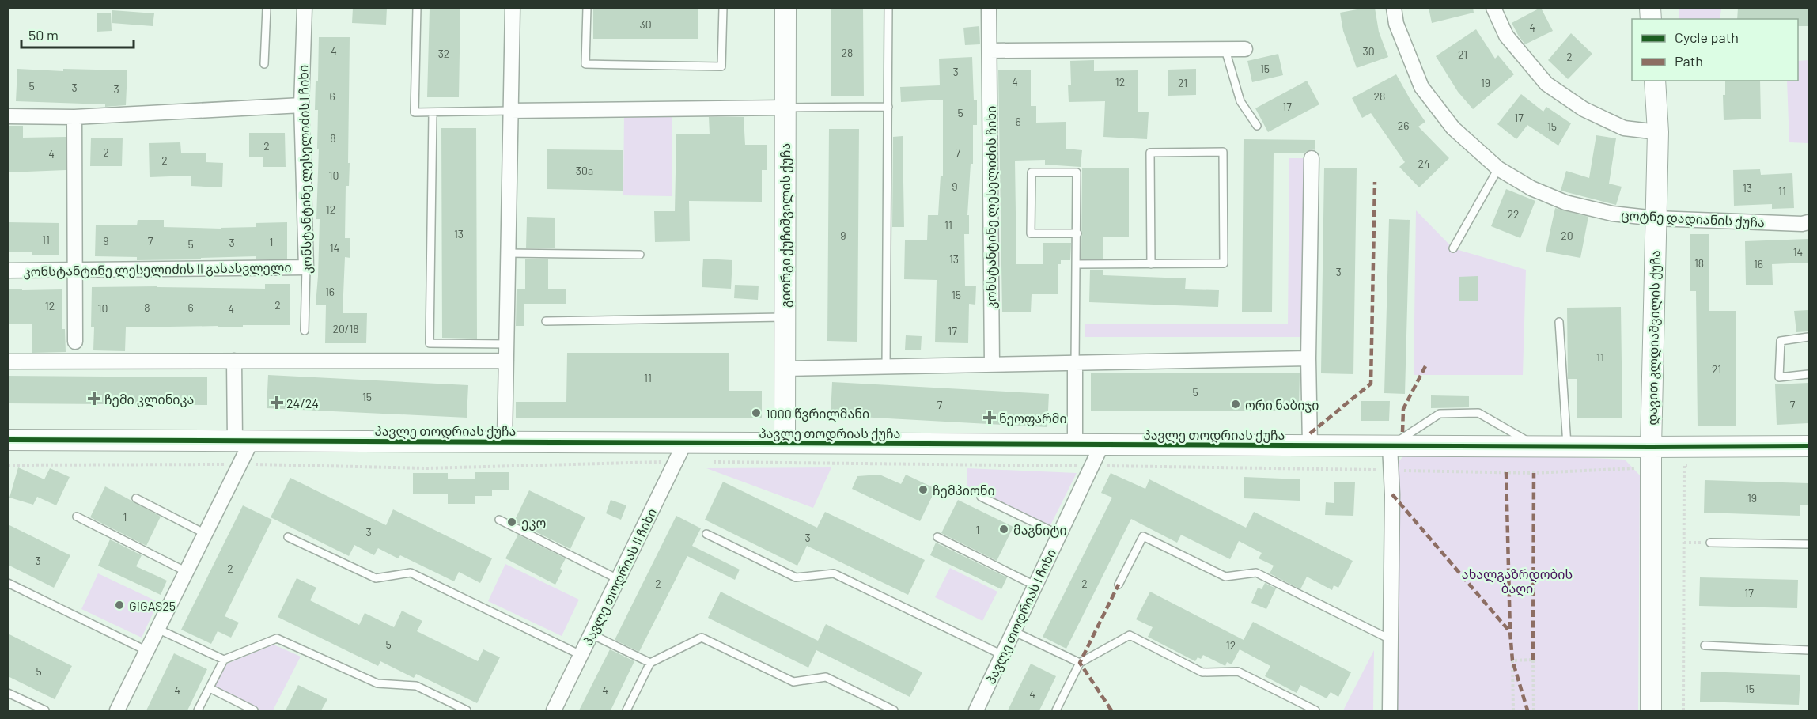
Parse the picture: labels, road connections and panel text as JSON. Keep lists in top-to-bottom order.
{
  "streets": {
    "street": [
      "კონსტანტინე ლესელიძის I ჩიხი",
      "კონსტანტინე ლესელიძის ჩიხი",
      "ცოტნე დადიანის ქუჩა",
      "გიორგი ქუჩიშვილის ქუჩა",
      "კონსტანტინე ლესელიძის II გასასვლელი",
      "დავით კლდიაშვილის ქუჩა",
      "პავლე თოდრიას ქუჩა",
      "პავლე თოდრიას II ჩიხი",
      "პავლე თოდრიას I ჩიხი"
    ]
  },
  "crossings": [
    ["კონსტანტინე ლესელიძის I ჩიხი", "კონსტანტინე ლესელიძის II გასასვლელი"],
    ["ცოტნე დადიანის ქუჩა", "დავით კლდიაშვილის ქუჩა"],
    ["გიორგი ქუჩიშვილის ქუჩა", "პავლე თოდრიას ქუჩა"],
    ["დავით კლდიაშვილის ქუჩა", "პავლე თოდრიას ქუჩა"],
    ["პავლე თოდრიას ქუჩა", "პავლე თოდრიას II ჩიხი"],
    ["პავლე თოდრიას ქუჩა", "პავლე თოდრიას I ჩიხი"]
  ],
  "parks": ["ახალგაზრდობის ბაღი"],
  "places": {
    "health": ["ჩემი კლინიკა", "24/24", "ნეოფარმი"],
    "other": [
      "ორი ნაბიჯი",
      "1000 წვრილმანი",
      "ჩემპიონი",
      "ეკო",
      "მაგნიტი",
      "GIGAS25"
    ]
  },
  "house_numbers": [
    "30",
    "4",
    "4",
    "30",
    "28",
    "32",
    "21",
    "2",
    "15",
    "3",
    "4",
    "12",
    "21",
    "19",
    "5",
    "3",
    "3",
    "6",
    "28",
    "17",
    "5",
    "17",
    "6",
    "26",
    "15",
    "8",
    "2",
    "2",
    "7",
    "4",
    "2",
    "24",
    "30a",
    "10",
    "9",
    "13",
    "11",
    "12",
    "22",
    "11",
    "13",
    "9",
    "20",
    "11",
    "9",
    "7",
    "1",
    "3",
    "5",
    "14",
    "14",
    "13",
    "18",
    "16",
    "3",
    "16",
    "15",
    "2",
    "12",
    "8",
    "6",
    "10",
    "4",
    "20/18",
    "17",
    "11",
    "21",
    "11",
    "5",
    "15",
    "7",
    "7",
    "19",
    "1",
    "1",
    "3",
    "3",
    "3",
    "2",
    "2",
    "2",
    "17",
    "5",
    "12",
    "5",
    "15",
    "4",
    "4",
    "4"
  ],
  "legend": ["Cycle path", "Path"],
  "scale_bar": "50 m"
}
